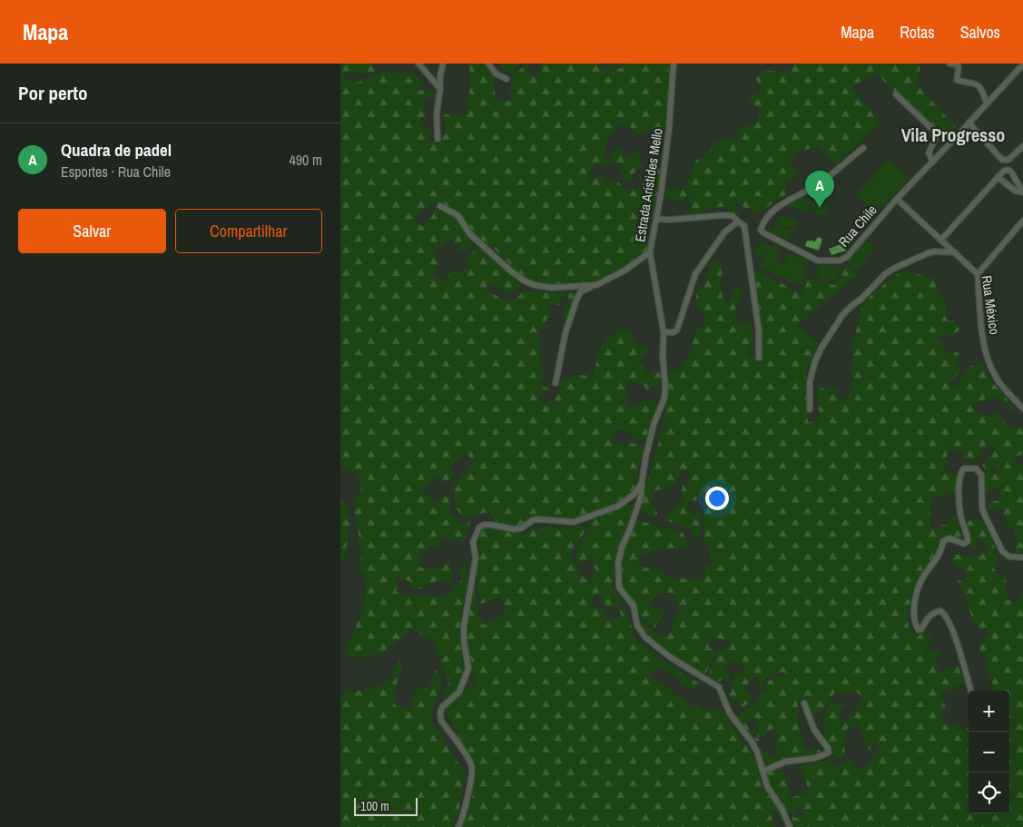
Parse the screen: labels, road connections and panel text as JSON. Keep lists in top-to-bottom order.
{
  "streets": {
    "street": ["Estrada Aristides Mello", "Rua Chile", "Rua México"]
  },
  "crossings": [
    ["Rua Chile", "Rua México"]
  ],
  "districts": ["Vila Progresso"],
  "scale_bar": "100 m",
  "page": {
    "header": "Mapa",
    "nav": ["Mapa", "Rotas", "Salvos"],
    "heading": "Por perto",
    "list": [
      {
        "mark": "A",
        "name": "Quadra de padel",
        "note": "Esportes · Rua Chile",
        "value": "490 m"
      }
    ],
    "pins": "A",
    "buttons": ["Salvar", "Compartilhar"],
    "map_buttons": ["+", "−"],
    "scale": "100 m"
  }
}
